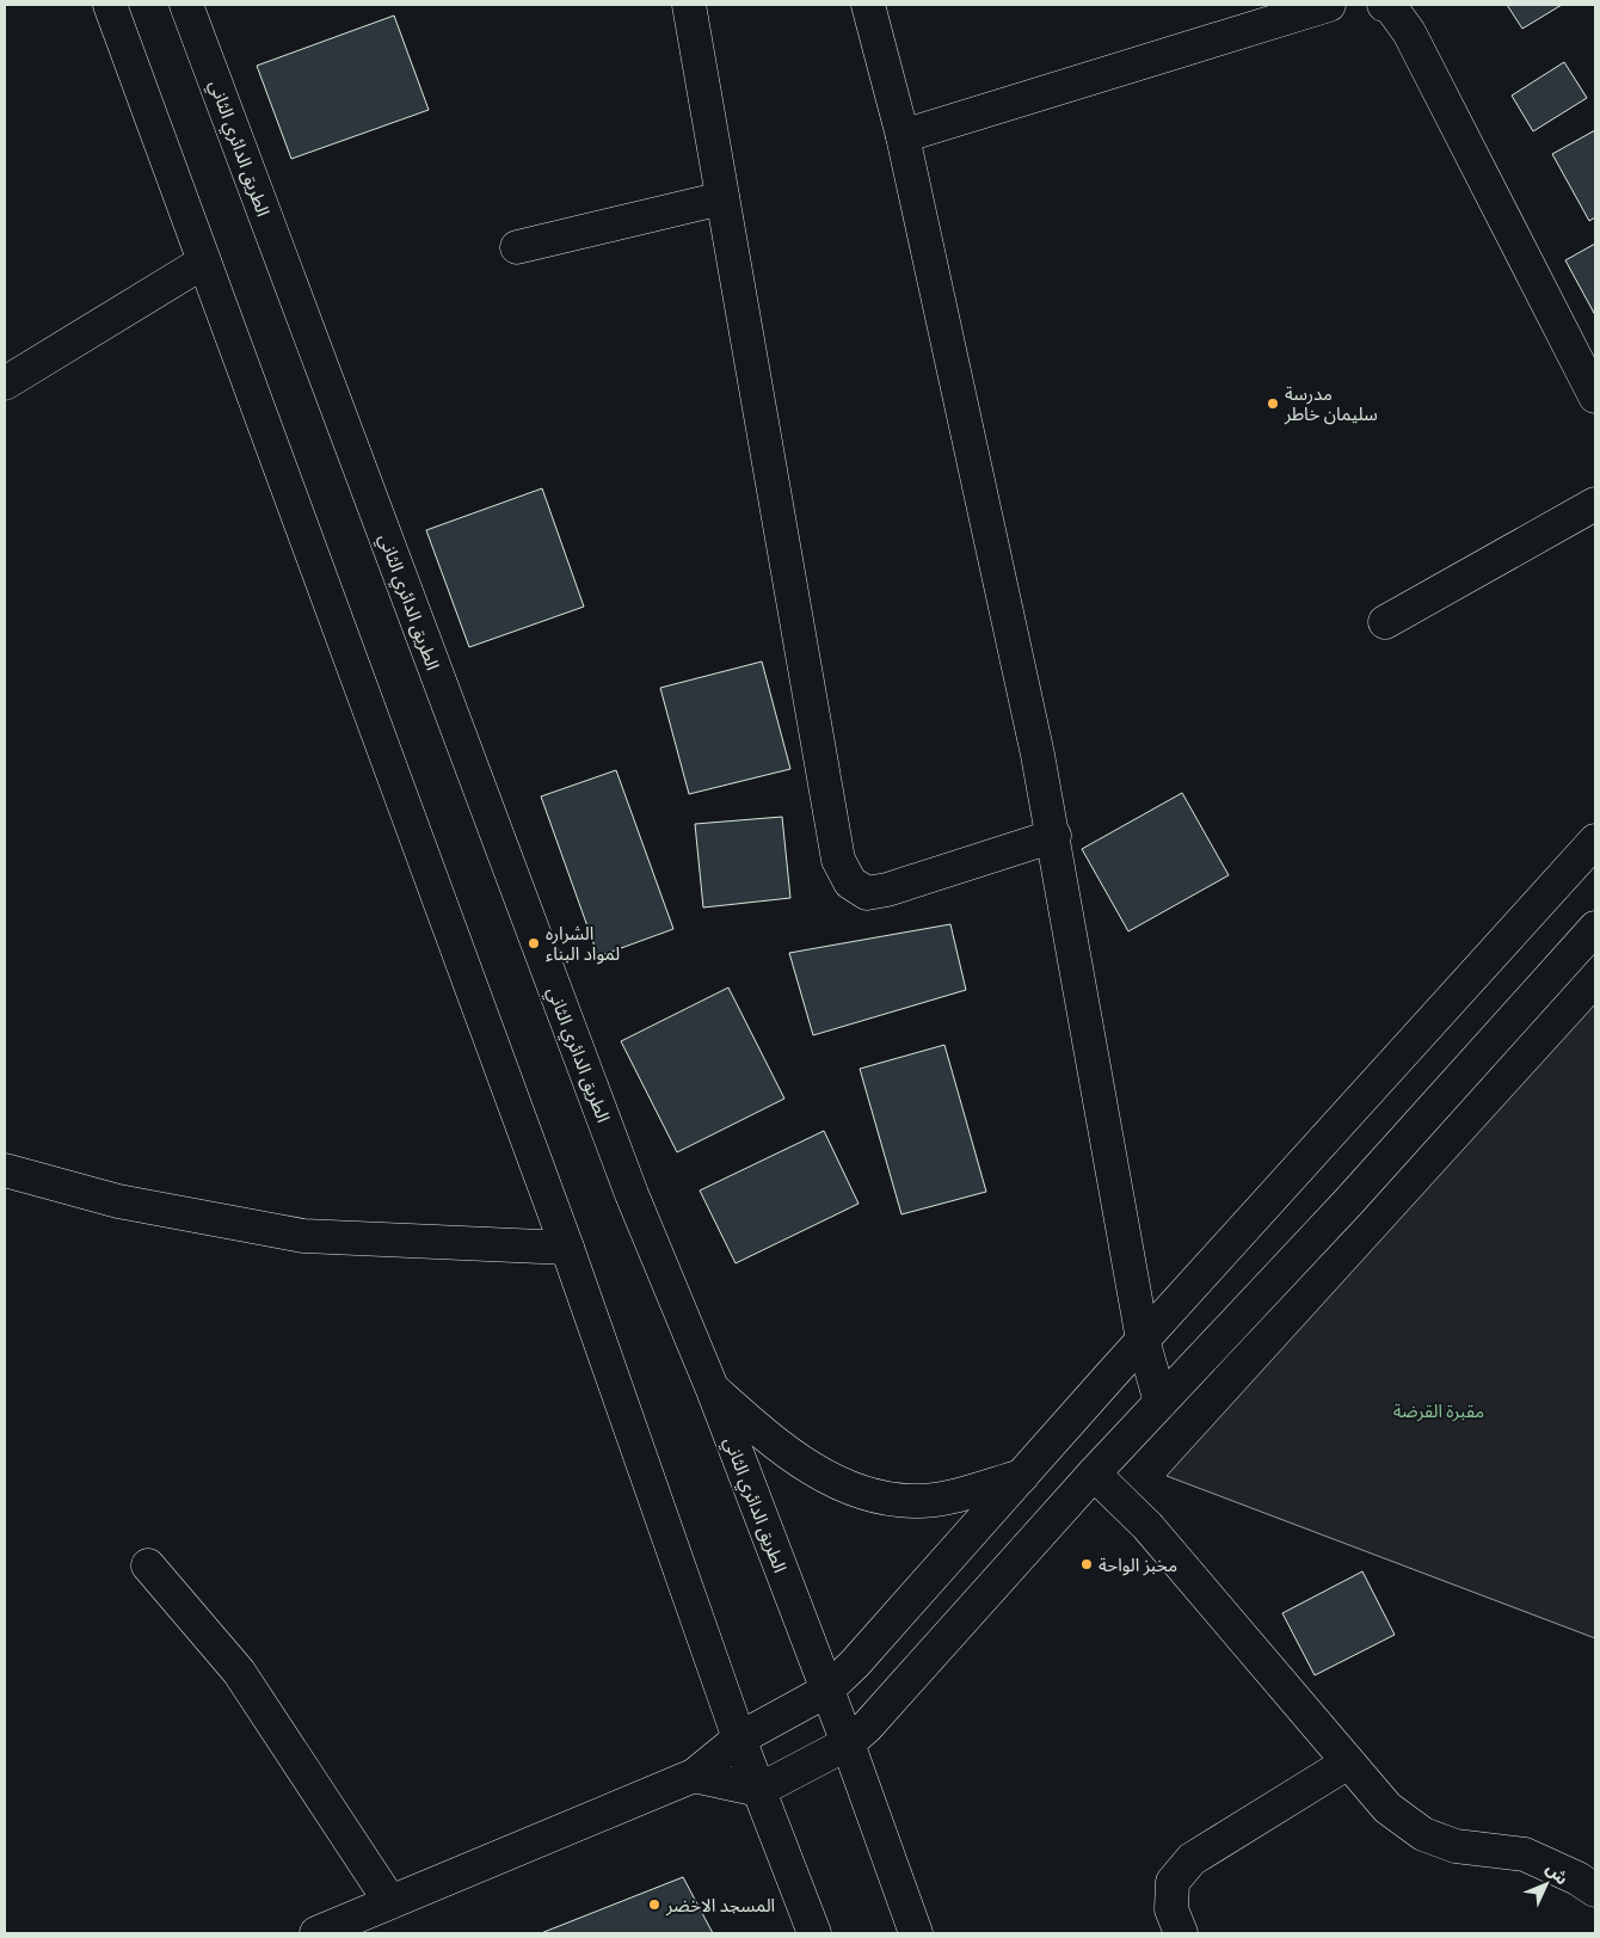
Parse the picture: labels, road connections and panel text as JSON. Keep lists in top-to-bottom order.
{
  "streets": {
    "main road": ["الطريق الدائري الثاني"]
  },
  "parks": ["مقبرة القرضة"],
  "places": [
    "مدرسة سليمان خاطر",
    "الشراره لمواد البناء",
    "مخبز الواحة",
    "المسجد الاخضر"
  ],
  "north": "top right"
}
